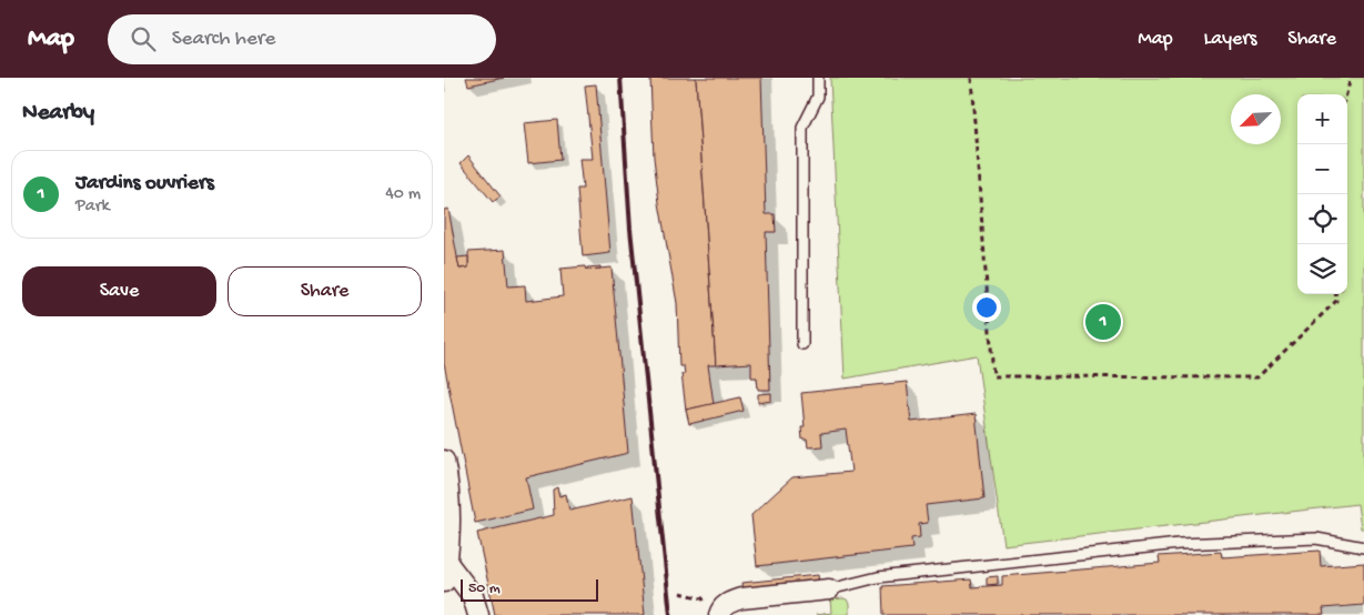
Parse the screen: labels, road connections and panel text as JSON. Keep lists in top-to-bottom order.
{
  "scale_bar": "50 m",
  "north": "bottom left",
  "page": {
    "header": "Map",
    "search": "Search here",
    "nav": ["Map", "Layers", "Share"],
    "heading": "Nearby",
    "map_buttons": ["+", "−"],
    "list": [
      {
        "mark": "1",
        "name": "Jardins ouvriers",
        "note": "Park",
        "value": "40 m"
      }
    ],
    "buttons": ["Save", "Share"],
    "pins": "1",
    "scale": "50 m"
  }
}
